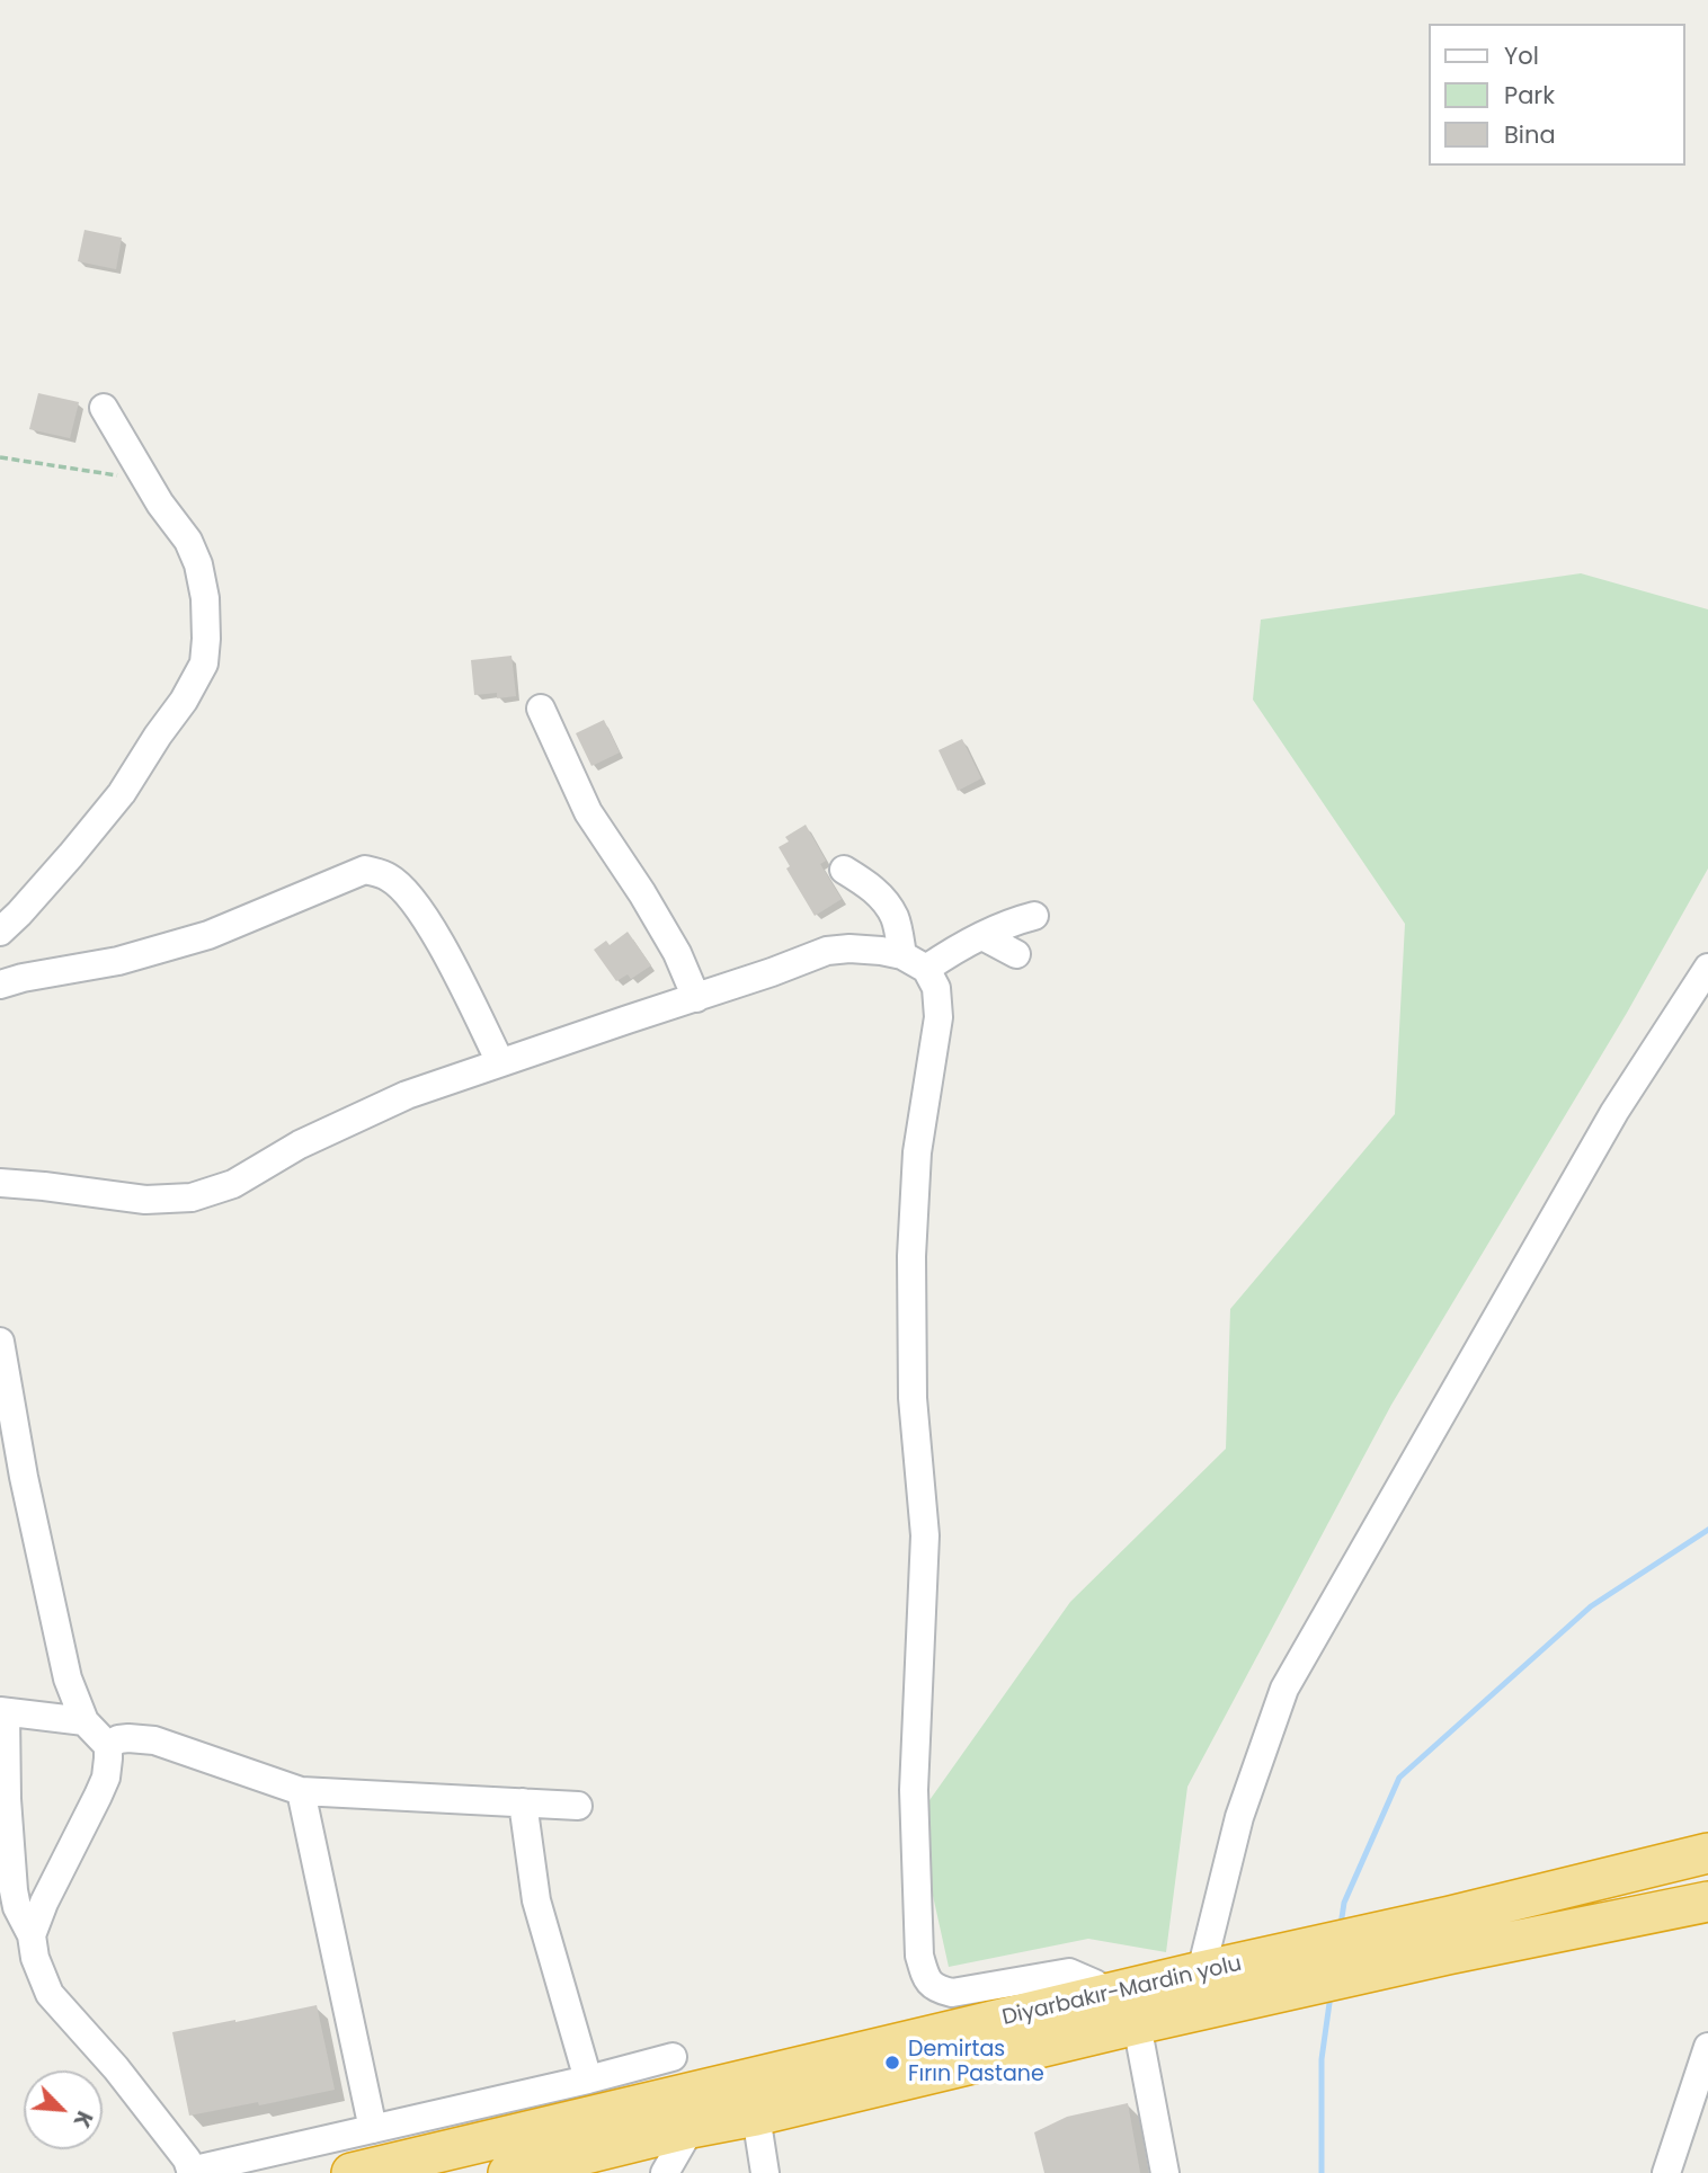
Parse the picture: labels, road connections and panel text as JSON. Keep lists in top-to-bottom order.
{
  "streets": {
    "highway": ["Diyarbakır-Mardin yolu"]
  },
  "places": ["Demirtas Fırın Pastane"],
  "legend": ["Yol", "Park", "Bina"],
  "north": "bottom right"
}
